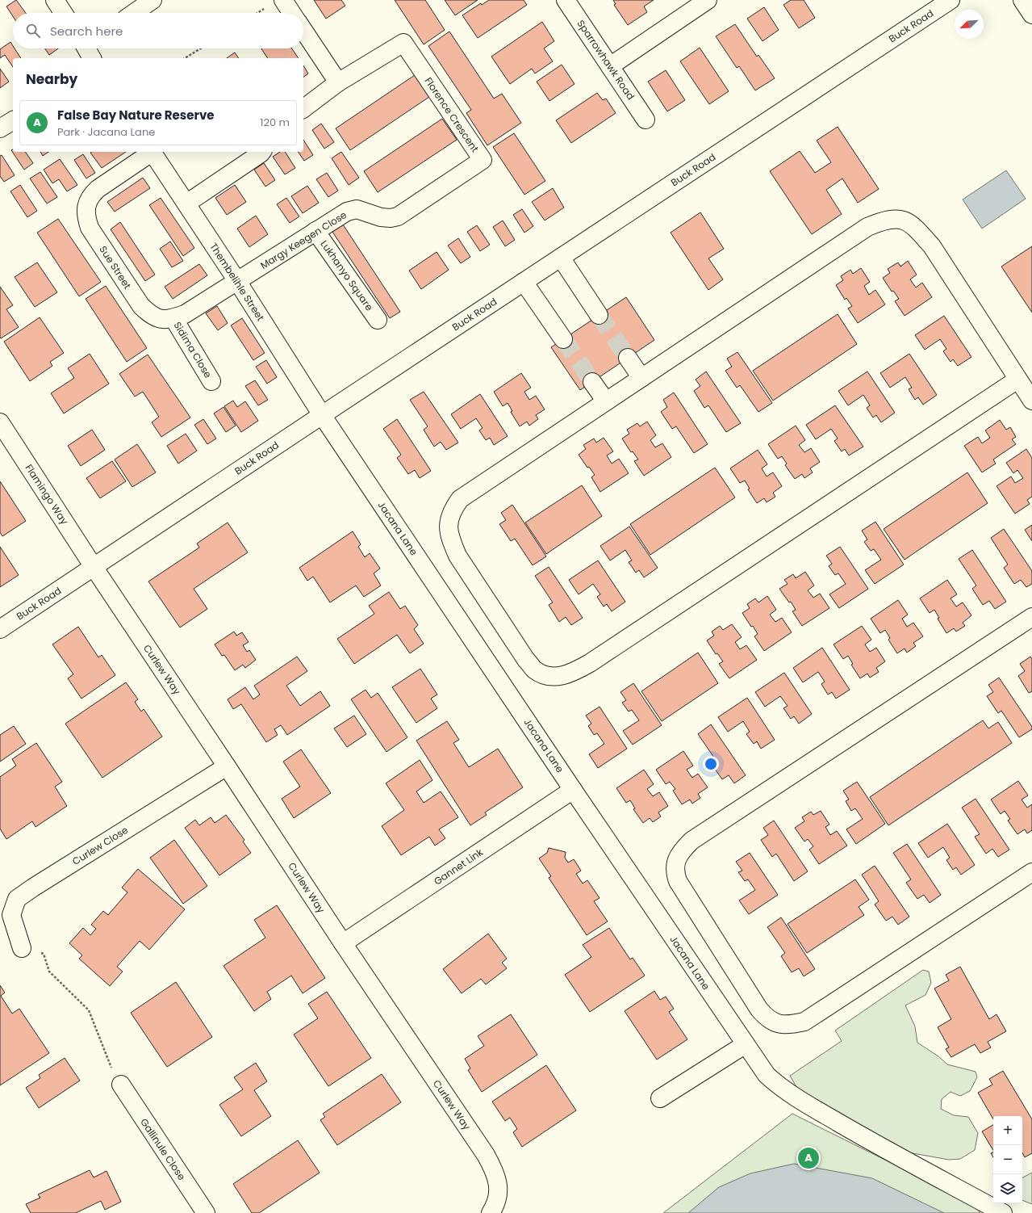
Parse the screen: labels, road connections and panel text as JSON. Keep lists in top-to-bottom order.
{
  "streets": {
    "street": [
      "Buck Road",
      "Sparrowhawk Road",
      "Florence Crescent",
      "Margy Keegen Close",
      "Sue Street",
      "Lukhanyo Square",
      "Thembelihle Street",
      "Sidima Close",
      "Flamingo Way",
      "Jacana Lane",
      "Curlew Way",
      "Curlew Close",
      "Gannet Link",
      "Gallinule Close"
    ]
  },
  "crossings": [
    ["Buck Road", "Thembelihle Street"],
    ["Buck Road", "Flamingo Way"],
    ["Buck Road", "Jacana Lane"],
    ["Buck Road", "Curlew Way"],
    ["Florence Crescent", "Margy Keegen Close"],
    ["Margy Keegen Close", "Sue Street"],
    ["Margy Keegen Close", "Lukhanyo Square"],
    ["Margy Keegen Close", "Thembelihle Street"],
    ["Sue Street", "Thembelihle Street"],
    ["Sue Street", "Sidima Close"],
    ["Thembelihle Street", "Jacana Lane"],
    ["Flamingo Way", "Curlew Way"],
    ["Jacana Lane", "Gannet Link"],
    ["Curlew Way", "Curlew Close"],
    ["Curlew Way", "Gannet Link"]
  ],
  "north": "bottom left",
  "page": {
    "search": "Search here",
    "heading": "Nearby",
    "list": [
      {
        "mark": "A",
        "name": "False Bay Nature Reserve",
        "note": "Park · Jacana Lane",
        "value": "120 m"
      }
    ],
    "map_buttons": ["+", "−"],
    "pins": "A"
  }
}
